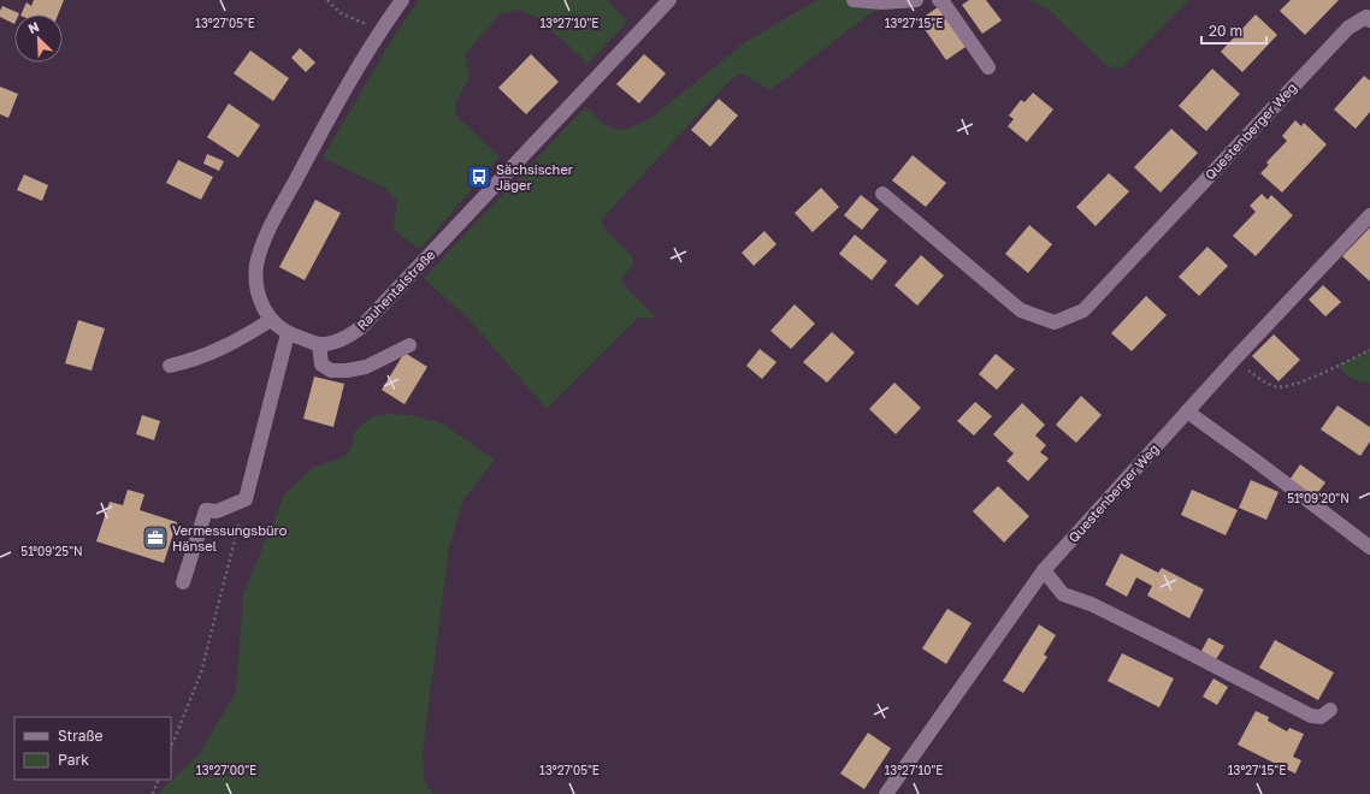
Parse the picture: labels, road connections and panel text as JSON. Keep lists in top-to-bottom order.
{
  "streets": {
    "street": ["Questenberger Weg", "Rauhentalstraße"]
  },
  "places": {
    "bus stop": ["Sächsischer Jäger"],
    "office": ["Vermessungsbüro Hänsel"]
  },
  "legend": ["Straße", "Park"],
  "scale_bar": "20 m",
  "north": "top left",
  "coordinates": [
    "13°27'15\"E",
    "13°27'05\"E",
    "13°27'10\"E",
    "51°09'20\"N",
    "51°09'25\"N",
    "13°27'00\"E"
  ]
}
